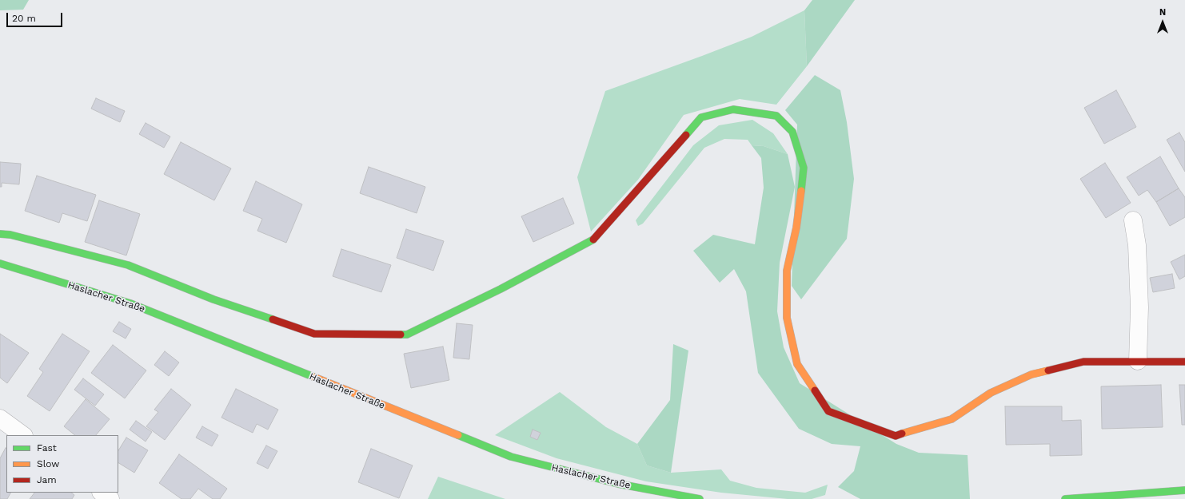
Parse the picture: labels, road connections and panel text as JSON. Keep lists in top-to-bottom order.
{
  "streets": {
    "street": ["Haslacher Straße"]
  },
  "legend": ["Fast", "Slow", "Jam"],
  "scale_bar": "20 m",
  "north": "top"
}
